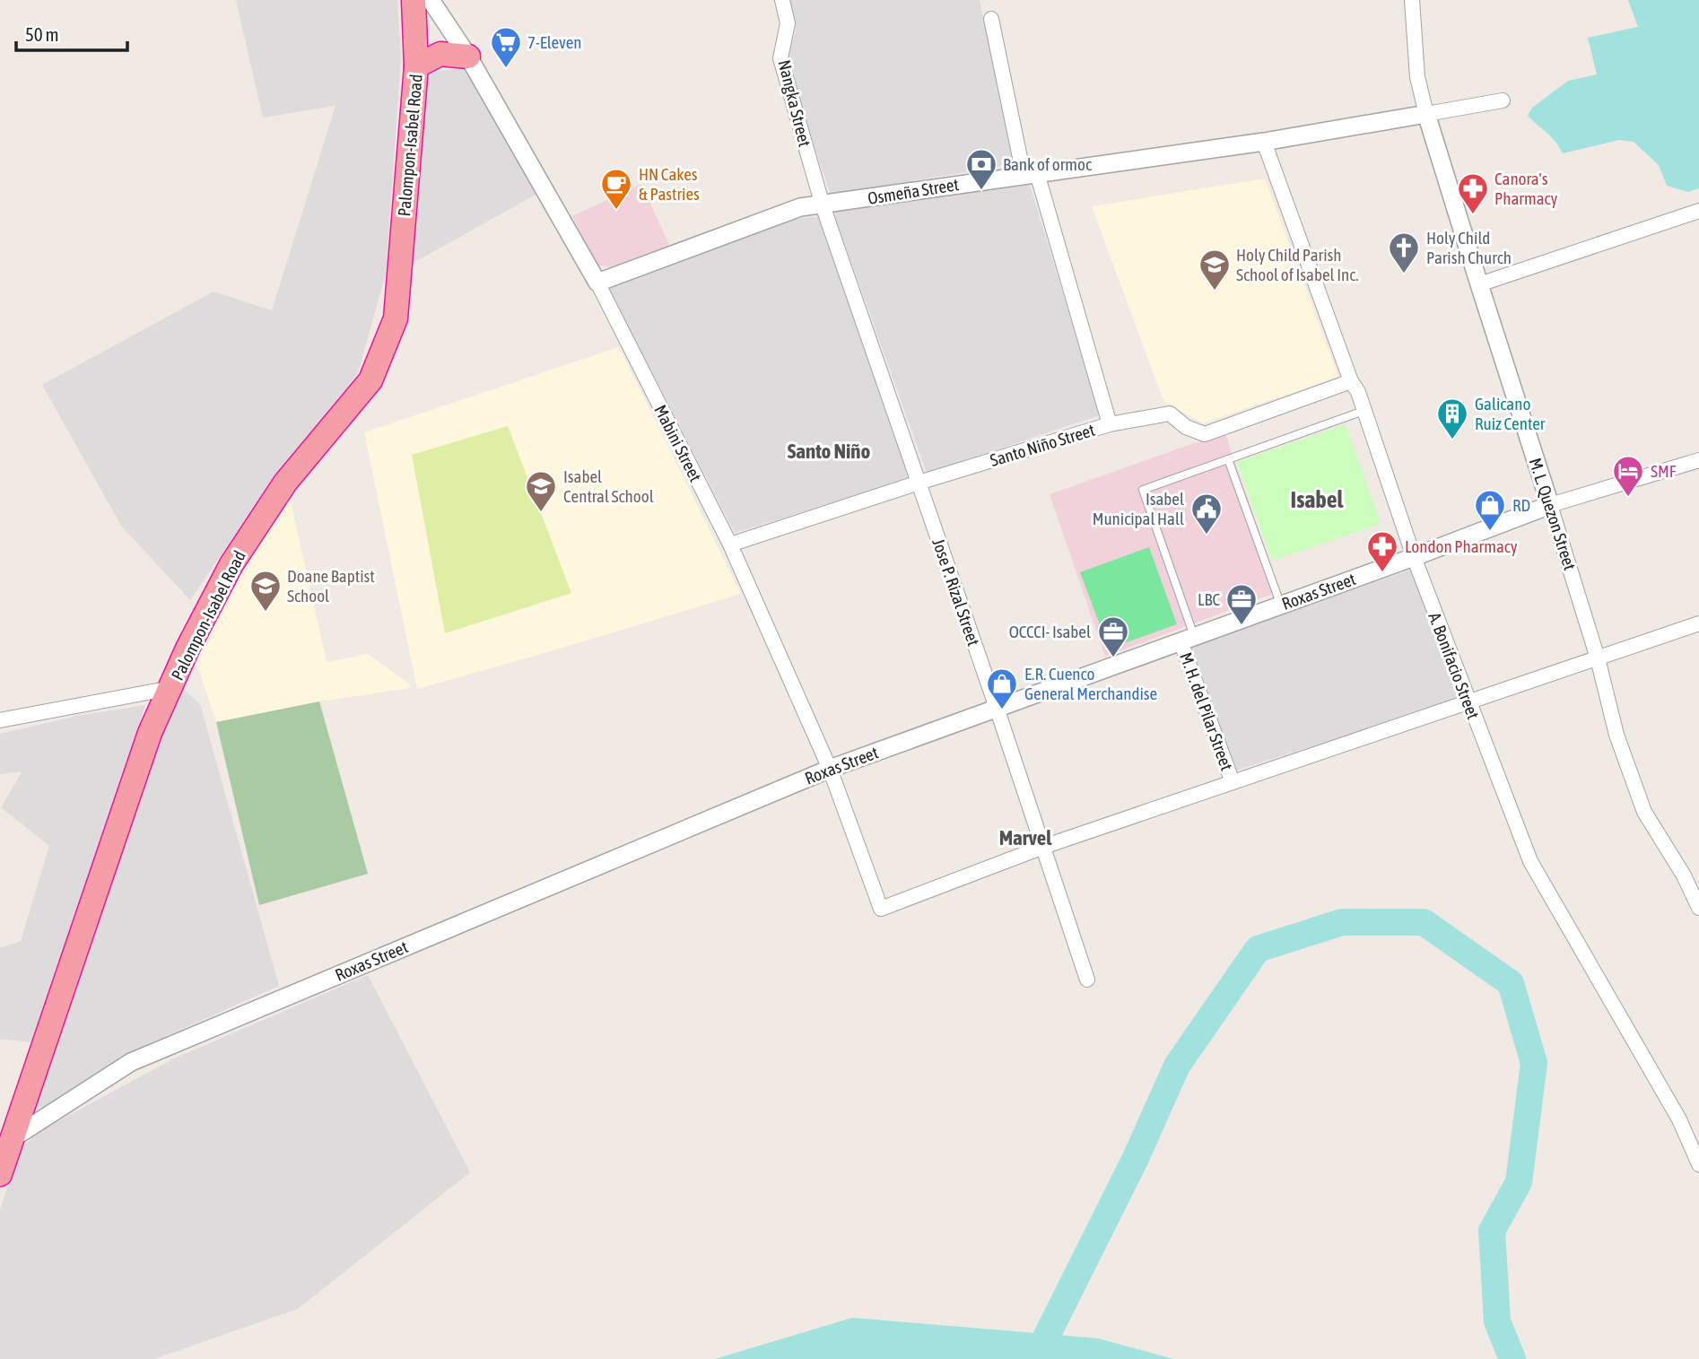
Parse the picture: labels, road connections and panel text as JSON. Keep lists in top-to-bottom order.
{
  "streets": {
    "highway": ["Palompon-Isabel Road"],
    "street": [
      "Nangka Street",
      "Osmeña Street",
      "Mabini Street",
      "Santo Niño Street",
      "M. L. Quezon Street",
      "Roxas Street",
      "Jose P. Rizal Street",
      "A. Bonifacio Street",
      "M. H. del Pilar Street"
    ]
  },
  "crossings": [
    ["Nangka Street", "Osmeña Street"],
    ["Nangka Street", "Jose P. Rizal Street"],
    ["Palompon-Isabel Road", "Roxas Street"],
    ["Osmeña Street", "Mabini Street"],
    ["Osmeña Street", "M. L. Quezon Street"],
    ["Osmeña Street", "Jose P. Rizal Street"],
    ["Osmeña Street", "A. Bonifacio Street"],
    ["Mabini Street", "Santo Niño Street"],
    ["Mabini Street", "Roxas Street"],
    ["Mabini Street", "Jose P. Rizal Street"],
    ["Santo Niño Street", "Jose P. Rizal Street"],
    ["Santo Niño Street", "A. Bonifacio Street"],
    ["M. L. Quezon Street", "Roxas Street"],
    ["Roxas Street", "Jose P. Rizal Street"],
    ["Roxas Street", "A. Bonifacio Street"],
    ["Roxas Street", "M. H. del Pilar Street"]
  ],
  "districts": ["Santo Niño", "Isabel", "Marvel"],
  "places": {
    "supermarket": ["7-Eleven"],
    "bank": ["Bank of ormoc"],
    "cafe": ["HN Cakes & Pastries"],
    "pharmacy": ["Canora's Pharmacy", "London Pharmacy"],
    "church": ["Holy Child Parish Church"],
    "school or university": ["Holy Child Parish School of Isabel Inc.", "Isabel Central School", "Doane Baptist School"],
    "building": ["Galicano Ruiz Center"],
    "hotel": ["SMF"],
    "shop": ["RD", "E.R. Cuenco General Merchandise"],
    "public building": ["Isabel Municipal Hall"],
    "office": ["LBC", "OCCCI- Isabel"]
  },
  "scale_bar": "50 m"
}
